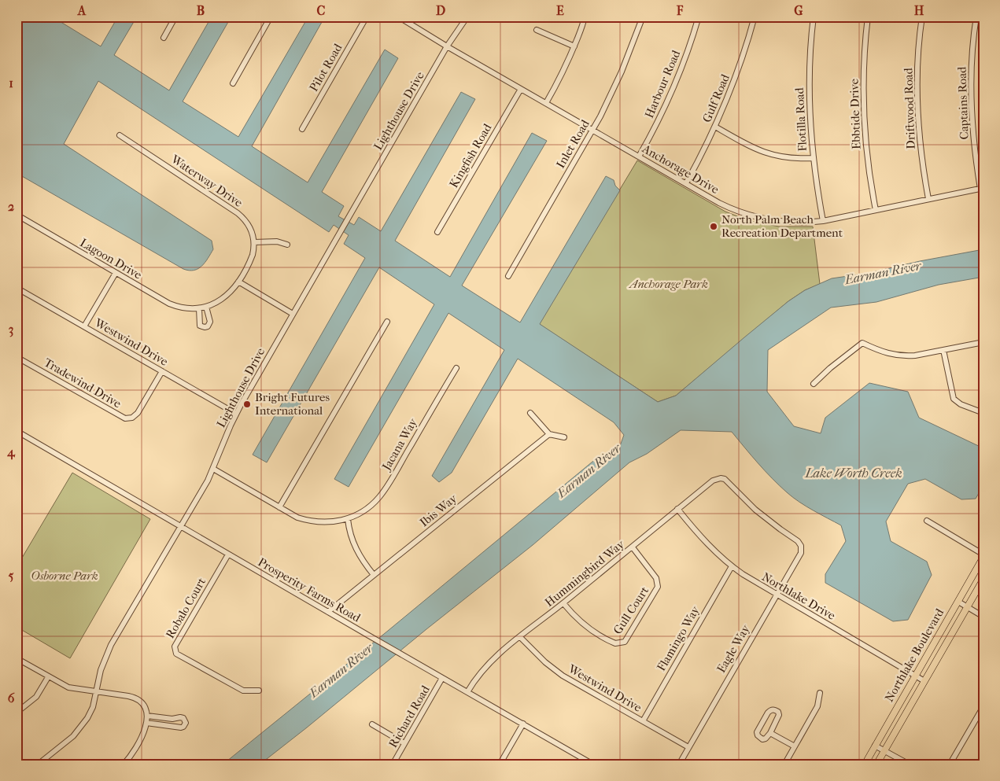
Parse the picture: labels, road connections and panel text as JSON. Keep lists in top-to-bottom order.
{
  "streets": {
    "main road": ["Northlake Boulevard"],
    "street": [
      "Pilot Road",
      "Harbour Road",
      "Gulf Road",
      "Captains Road",
      "Driftwood Road",
      "Lighthouse Drive",
      "Ebbtide Drive",
      "Flotilla Road",
      "Inlet Road",
      "Kingfish Road",
      "Anchorage Drive",
      "Waterway Drive",
      "Lagoon Drive",
      "Westwind Drive",
      "Tradewind Drive",
      "Jacana Way",
      "Ibis Way",
      "Hummingbird Way",
      "Prosperity Farms Road",
      "Northlake Drive",
      "Robalo Court",
      "Gull Court",
      "Flamingo Way",
      "Eagle Way",
      "Richard Road"
    ]
  },
  "crossings": [
    ["Harbour Road", "Anchorage Drive"],
    ["Gulf Road", "Anchorage Drive"],
    ["Captains Road", "Anchorage Drive"],
    ["Driftwood Road", "Anchorage Drive"],
    ["Lighthouse Drive", "Anchorage Drive"],
    ["Lighthouse Drive", "Westwind Drive"],
    ["Lighthouse Drive", "Prosperity Farms Road"],
    ["Ebbtide Drive", "Anchorage Drive"],
    ["Flotilla Road", "Anchorage Drive"],
    ["Inlet Road", "Anchorage Drive"],
    ["Kingfish Road", "Anchorage Drive"],
    ["Westwind Drive", "Tradewind Drive"],
    ["Westwind Drive", "Hummingbird Way"],
    ["Westwind Drive", "Flamingo Way"],
    ["Westwind Drive", "Eagle Way"],
    ["Ibis Way", "Prosperity Farms Road"],
    ["Hummingbird Way", "Prosperity Farms Road"],
    ["Hummingbird Way", "Northlake Drive"],
    ["Hummingbird Way", "Gull Court"],
    ["Hummingbird Way", "Eagle Way"],
    ["Prosperity Farms Road", "Robalo Court"],
    ["Prosperity Farms Road", "Richard Road"],
    ["Northlake Drive", "Flamingo Way"],
    ["Northlake Drive", "Eagle Way"],
    ["Northlake Drive", "Northlake Boulevard"]
  ],
  "water": ["Earman River", "Lake Worth Creek"],
  "parks": ["Anchorage Park", "Osborne Park"],
  "places": ["North Palm Beach Recreation Department", "Bright Futures International"],
  "grid": {
    "columns": [
      "A",
      "B",
      "C",
      "D",
      "E",
      "F",
      "G",
      "H"
    ],
    "rows": [
      "1",
      "2",
      "3",
      "4",
      "5",
      "6"
    ]
  }
}
